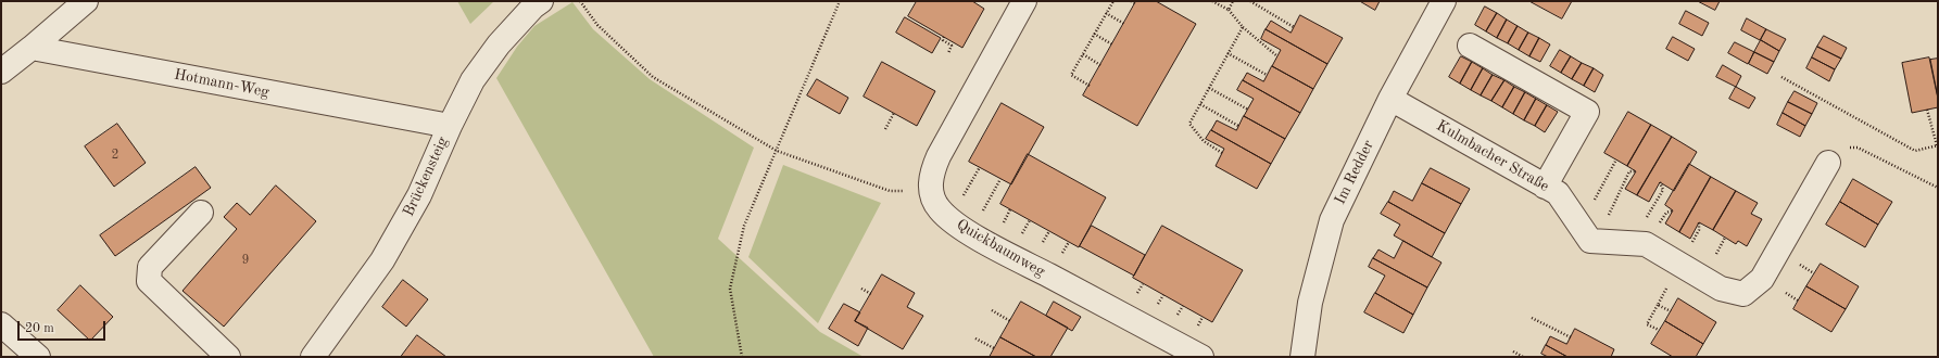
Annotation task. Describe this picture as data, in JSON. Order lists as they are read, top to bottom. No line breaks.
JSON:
{"streets":{"street":["Hotmann-Weg","Kulmbacher Straße","Im Redder","Brückensteig","Quickbaumweg"]},"crossings":[["Hotmann-Weg","Brückensteig"],["Kulmbacher Straße","Im Redder"]],"house_numbers":["2","9"],"scale_bar":"20 m"}
